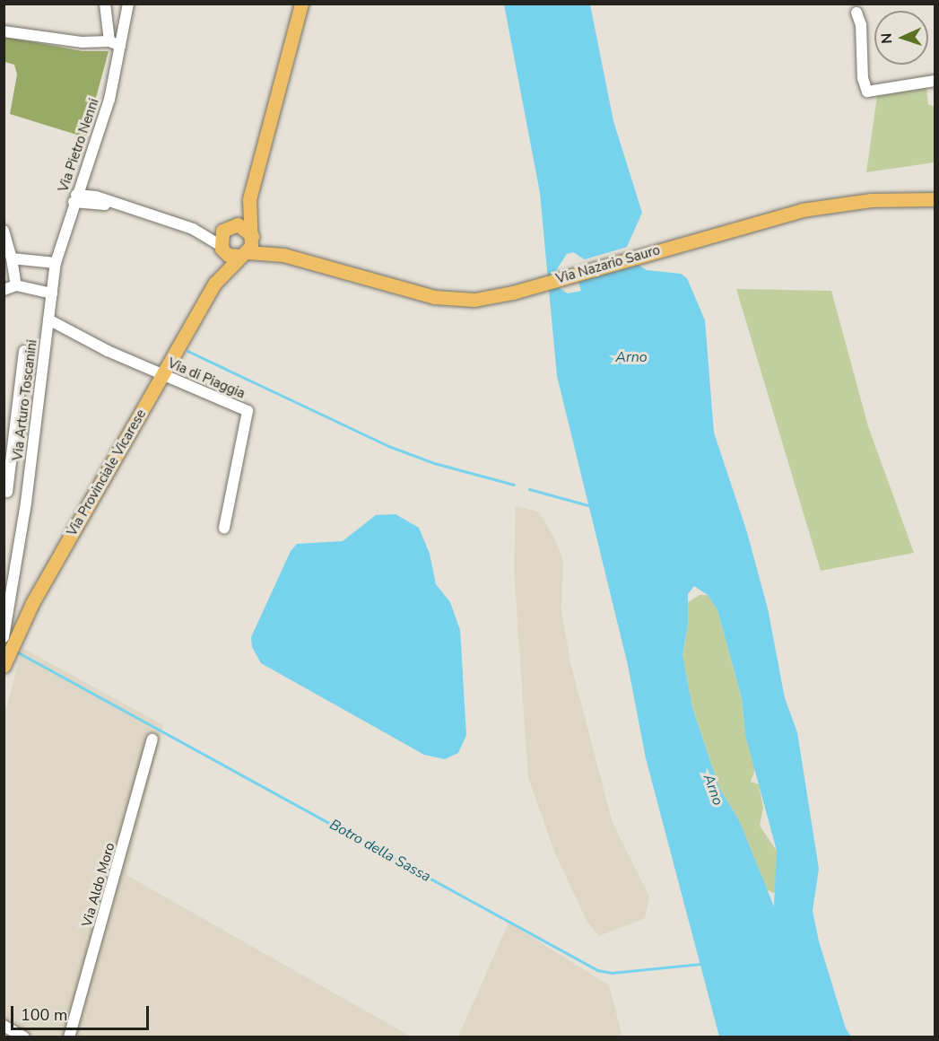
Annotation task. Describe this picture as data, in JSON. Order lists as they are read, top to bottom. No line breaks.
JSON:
{"streets":{"main road":["Via Nazario Sauro","Via Provinciale Vicarese"],"street":["Via Pietro Nenni","Via di Piaggia","Via Arturo Toscanini","Via Aldo Moro"]},"crossings":[["Via Pietro Nenni","Via Arturo Toscanini"],["Via Nazario Sauro","Via Provinciale Vicarese"],["Via di Piaggia","Via Arturo Toscanini"],["Via di Piaggia","Via Provinciale Vicarese"],["Via Arturo Toscanini","Via Provinciale Vicarese"]],"water":["Arno","Botro della Sassa"],"scale_bar":"100 m","north":"left"}
